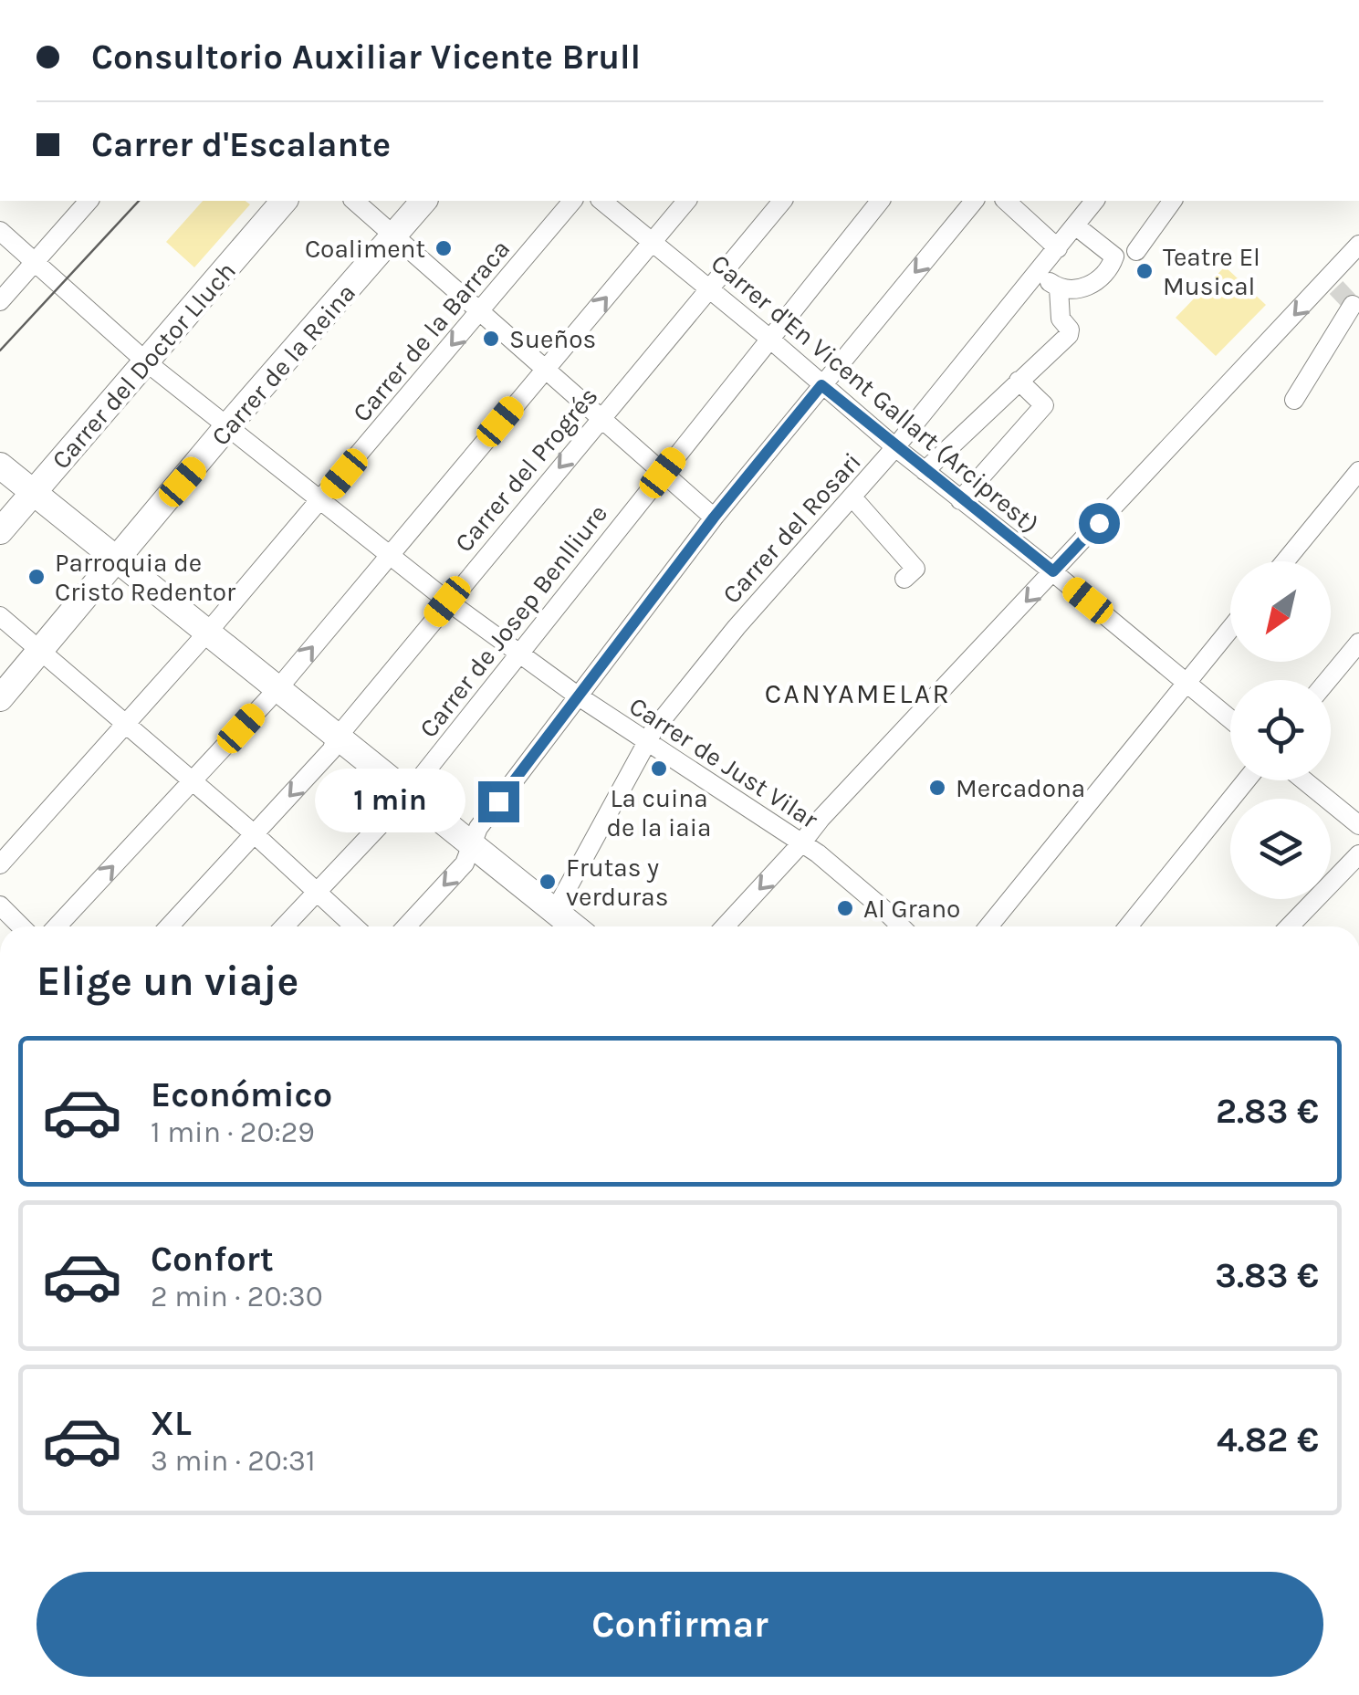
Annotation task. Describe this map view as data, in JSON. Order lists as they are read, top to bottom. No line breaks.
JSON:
{"streets":{"street":["Carrer de la Barraca","Carrer de la Reina","Carrer del Doctor Lluch","Carrer d'En Vicent Gallart (Arciprest)","Carrer del Progrés","Carrer del Rosari","Carrer de Josep Benlliure","Carrer de Just Vilar"]},"crossings":[["Carrer de la Barraca","Carrer de Just Vilar"],["Carrer de la Reina","Carrer de Just Vilar"],["Carrer del Doctor Lluch","Carrer de Just Vilar"],["Carrer d'En Vicent Gallart (Arciprest)","Carrer del Progrés"],["Carrer d'En Vicent Gallart (Arciprest)","Carrer del Rosari"],["Carrer d'En Vicent Gallart (Arciprest)","Carrer de Josep Benlliure"],["Carrer del Progrés","Carrer de Just Vilar"],["Carrer del Rosari","Carrer de Just Vilar"],["Carrer de Josep Benlliure","Carrer de Just Vilar"]],"districts":["CANYAMELAR"],"places":["Coaliment","Teatre El Musical","Sueños","Parroquia de Cristo Redentor","La cuina de la iaia","Mercadona","Frutas y verduras","Al Grano"],"north":"bottom left","page":{"banner":["Consultorio Auxiliar Vicente Brull","Carrer d'Escalante"],"bubble":"1 min","heading":"Elige un viaje","list":[{"name":"Económico","note":"1 min · 20:29","value":"2.83 €"},{"name":"Confort","note":"2 min · 20:30","value":"3.83 €"},{"name":"XL","note":"3 min · 20:31","value":"4.82 €"}],"buttons":"Confirmar"}}
